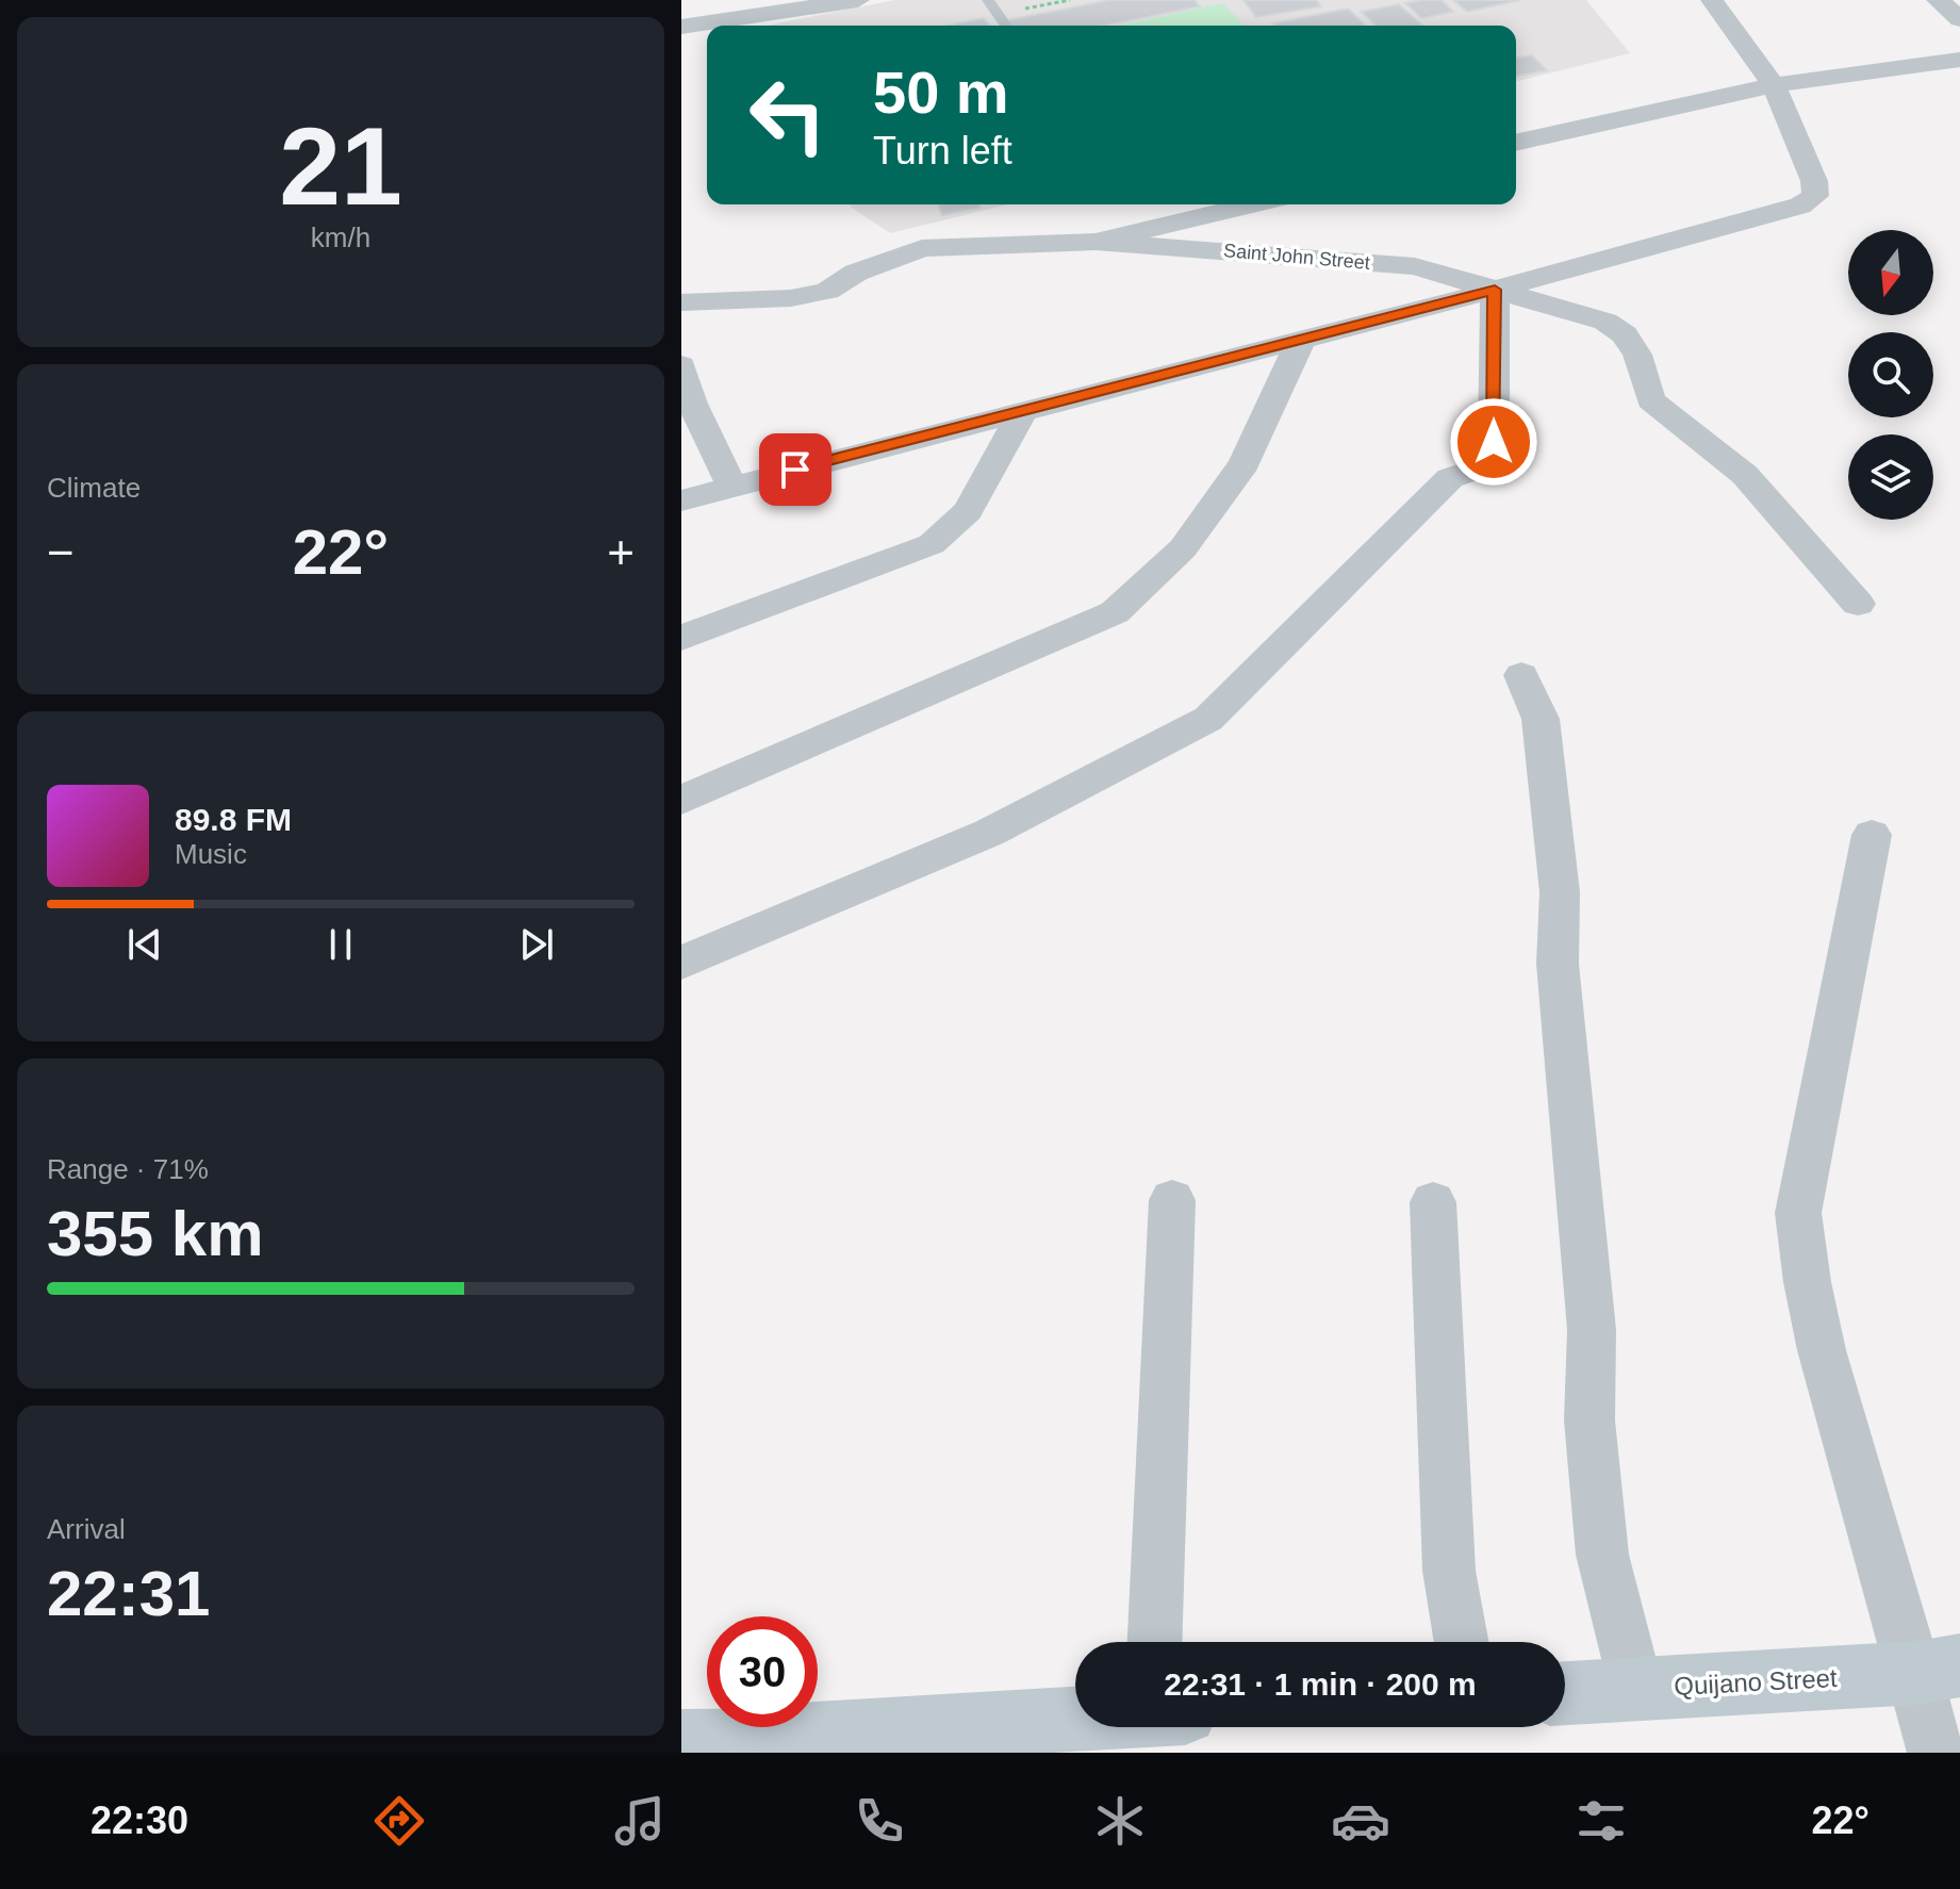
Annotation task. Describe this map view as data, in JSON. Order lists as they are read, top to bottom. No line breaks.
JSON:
{"streets":{"street":["Saint John Street","Quijano Street"]},"north":"bottom","page":{"tile":[["21","km/h"],"Climate",["Range · 71%","355 km"],["Arrival","22:31"]],"turn":["50 m","Turn left"],"heat":["−","22°","+"],"song":["89.8 FM","Music"],"limit":"30","trip":"22:31 · 1 min · 200 m","tabs":["22:30","22°"]}}
